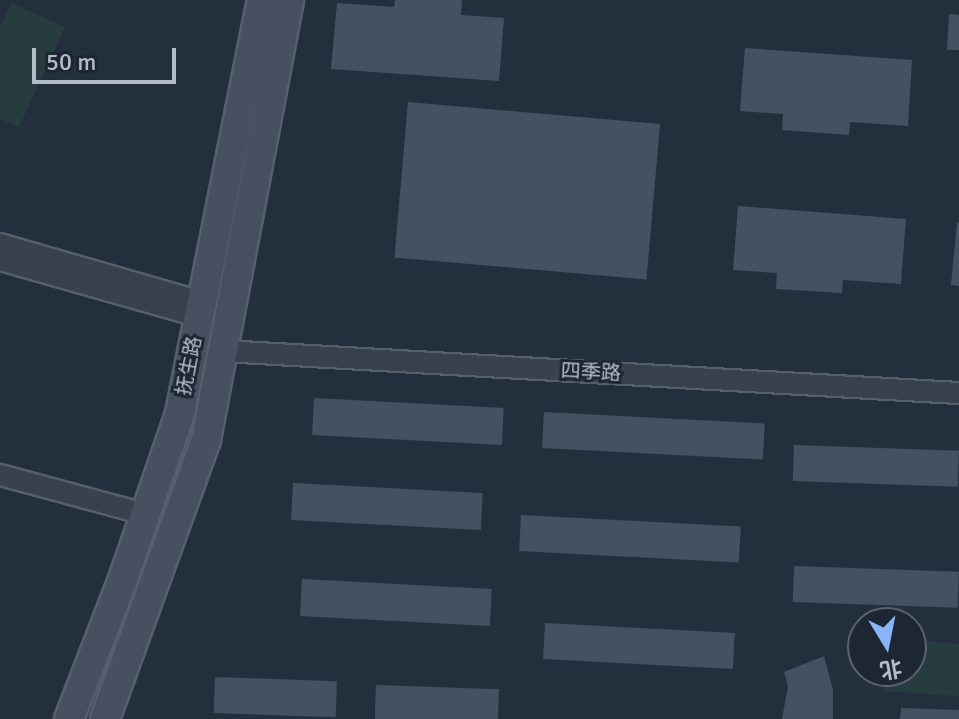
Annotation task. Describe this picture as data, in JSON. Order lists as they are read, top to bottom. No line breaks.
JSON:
{"streets":{"main road":["抚生路"],"street":["四季路"]},"crossings":[["抚生路","四季路"]],"scale_bar":"50 m","north":"bottom"}
